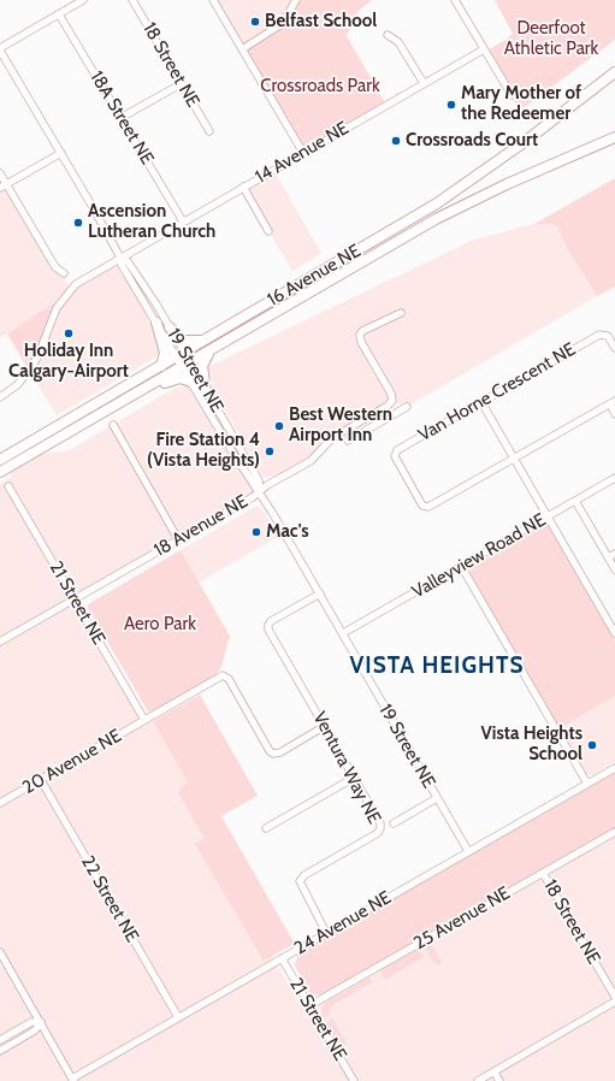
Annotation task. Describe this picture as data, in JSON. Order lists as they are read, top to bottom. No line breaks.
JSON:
{"streets":{"highway":["16 Avenue NE"],"street":["18 Street NE","18A Street NE","14 Avenue NE","19 Street NE","Van Horne Crescent NE","18 Avenue NE","Valleyview Road NE","21 Street NE","20 Avenue NE","Ventura Way NE","22 Street NE","25 Avenue NE","24 Avenue NE"]},"crossings":[["18 Street NE","25 Avenue NE"],["18A Street NE","14 Avenue NE"],["14 Avenue NE","19 Street NE"],["16 Avenue NE","19 Street NE"],["19 Street NE","18 Avenue NE"],["19 Street NE","Valleyview Road NE"],["19 Street NE","Ventura Way NE"],["19 Street NE","24 Avenue NE"],["18 Avenue NE","21 Street NE"],["21 Street NE","20 Avenue NE"],["21 Street NE","25 Avenue NE"],["21 Street NE","24 Avenue NE"],["20 Avenue NE","Ventura Way NE"],["20 Avenue NE","22 Street NE"],["Ventura Way NE","24 Avenue NE"],["22 Street NE","24 Avenue NE"]],"districts":["VISTA HEIGHTS"],"parks":["Deerfoot Athletic Park","Crossroads Park","Aero Park"],"places":["Belfast School","Mary Mother of the Redeemer","Crossroads Court","Ascension Lutheran Church","Holiday Inn Calgary-Airport","Best Western Airport Inn","Fire Station 4 (Vista Heights)","Mac's","Vista Heights School"]}
